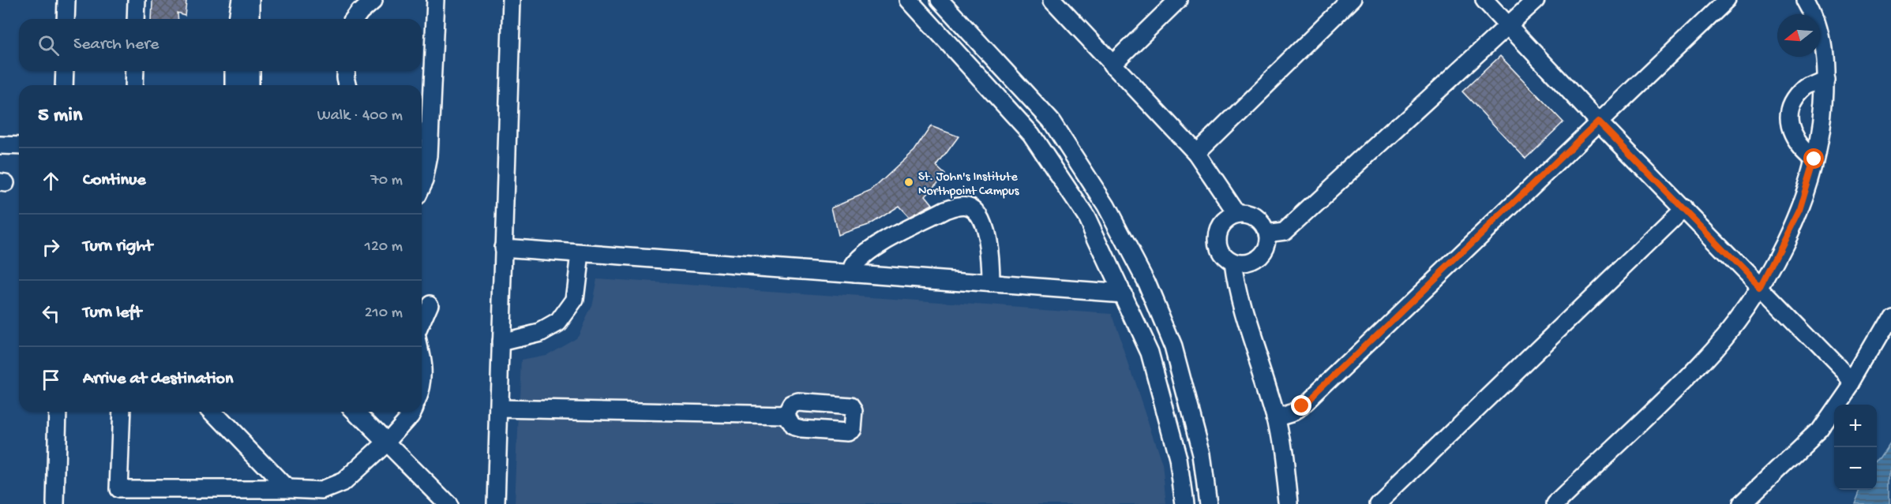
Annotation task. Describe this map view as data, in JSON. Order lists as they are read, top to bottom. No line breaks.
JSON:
{"places":["St. John's Institute Northpoint Campus"],"north":"left","page":{"search":"Search here","heading":["5 min","Walk · 400 m"],"list":[["Continue","70 m"],["Turn right","120 m"],["Turn left","210 m"],"Arrive at destination"],"map_buttons":["+","−"]}}
